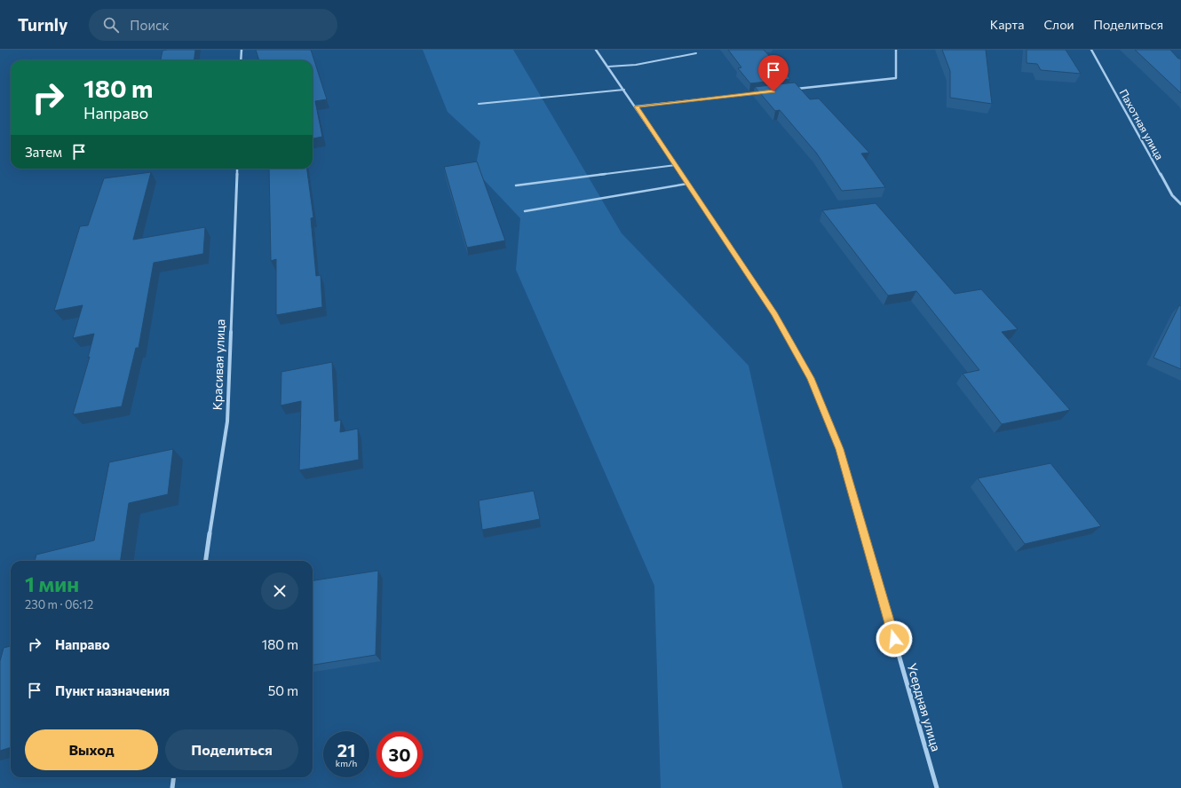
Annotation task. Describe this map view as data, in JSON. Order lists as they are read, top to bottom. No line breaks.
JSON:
{"streets":{"street":["Пахотная улица","Красивая улица","Усердная улица"]},"page":{"header":"Turnly","search":"Поиск","nav":["Карта","Слои","Поделиться"],"turn":["180 m","Направо"],"then":"Затем","heading":["1 мин","230 m · 06:12"],"list":[{"name":"Направо","value":"180 m"},{"name":"Пункт назначения","value":"50 m"}],"buttons":["Выход","Поделиться"],"speed":"21 km/h","limit":"30"}}
